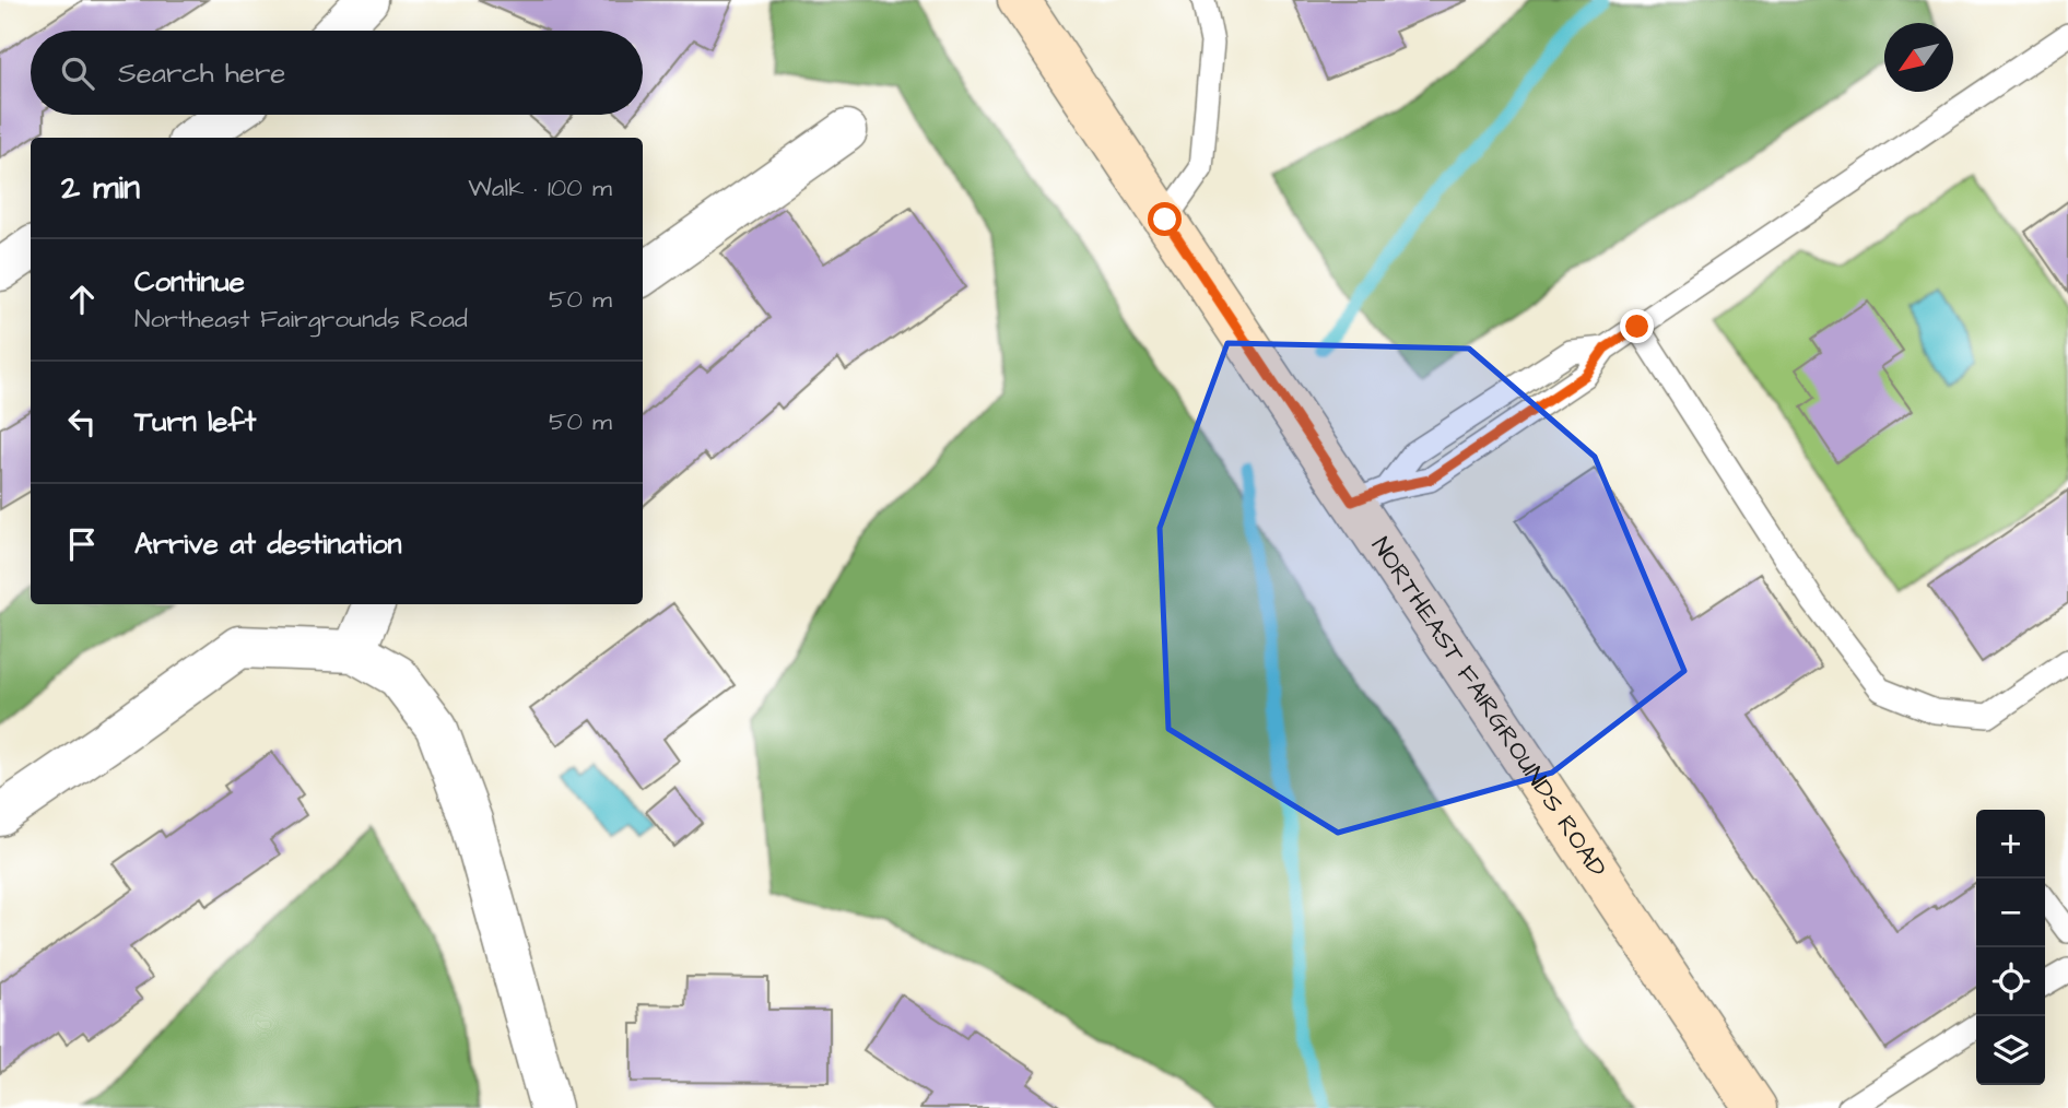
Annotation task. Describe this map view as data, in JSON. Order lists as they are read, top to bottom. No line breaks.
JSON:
{"streets":{"main road":["NORTHEAST FAIRGROUNDS ROAD"]},"north":"bottom left","page":{"search":"Search here","heading":["2 min","Walk · 100 m"],"list":[["Continue","Northeast Fairgrounds Road","50 m"],["Turn left","50 m"],"Arrive at destination"],"map_buttons":["+","−"]}}
